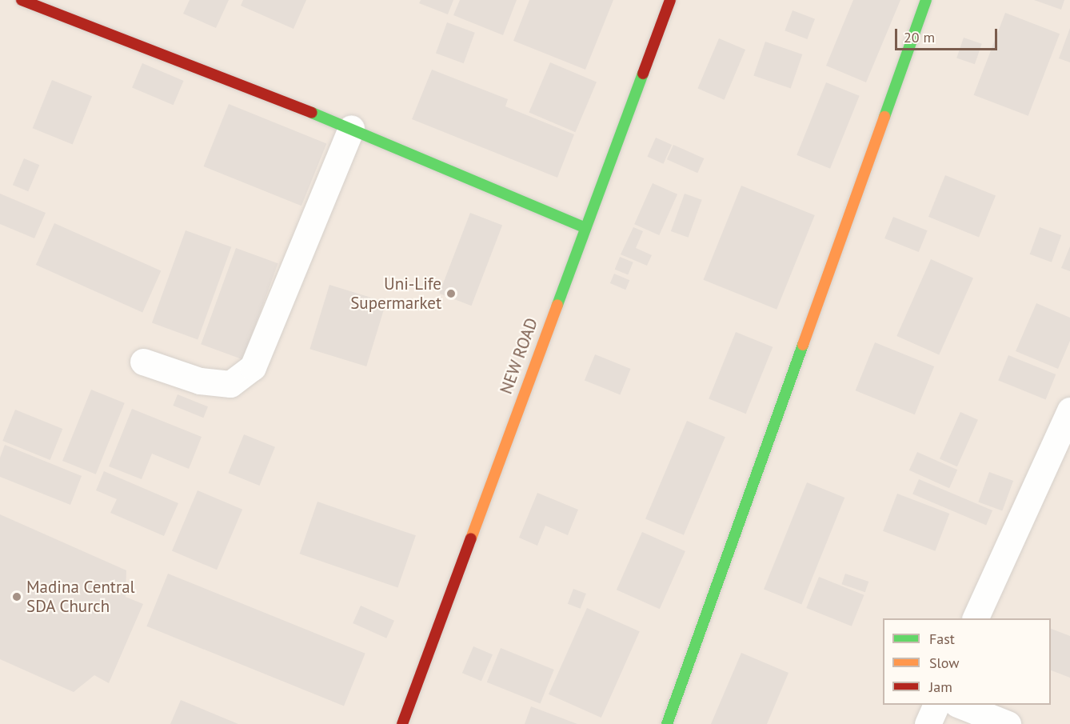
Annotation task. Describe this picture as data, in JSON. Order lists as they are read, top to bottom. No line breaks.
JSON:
{"streets":{"street":["NEW ROAD"]},"places":["Uni-Life Supermarket","Madina Central SDA Church"],"legend":["Fast","Slow","Jam"],"scale_bar":"20 m"}
